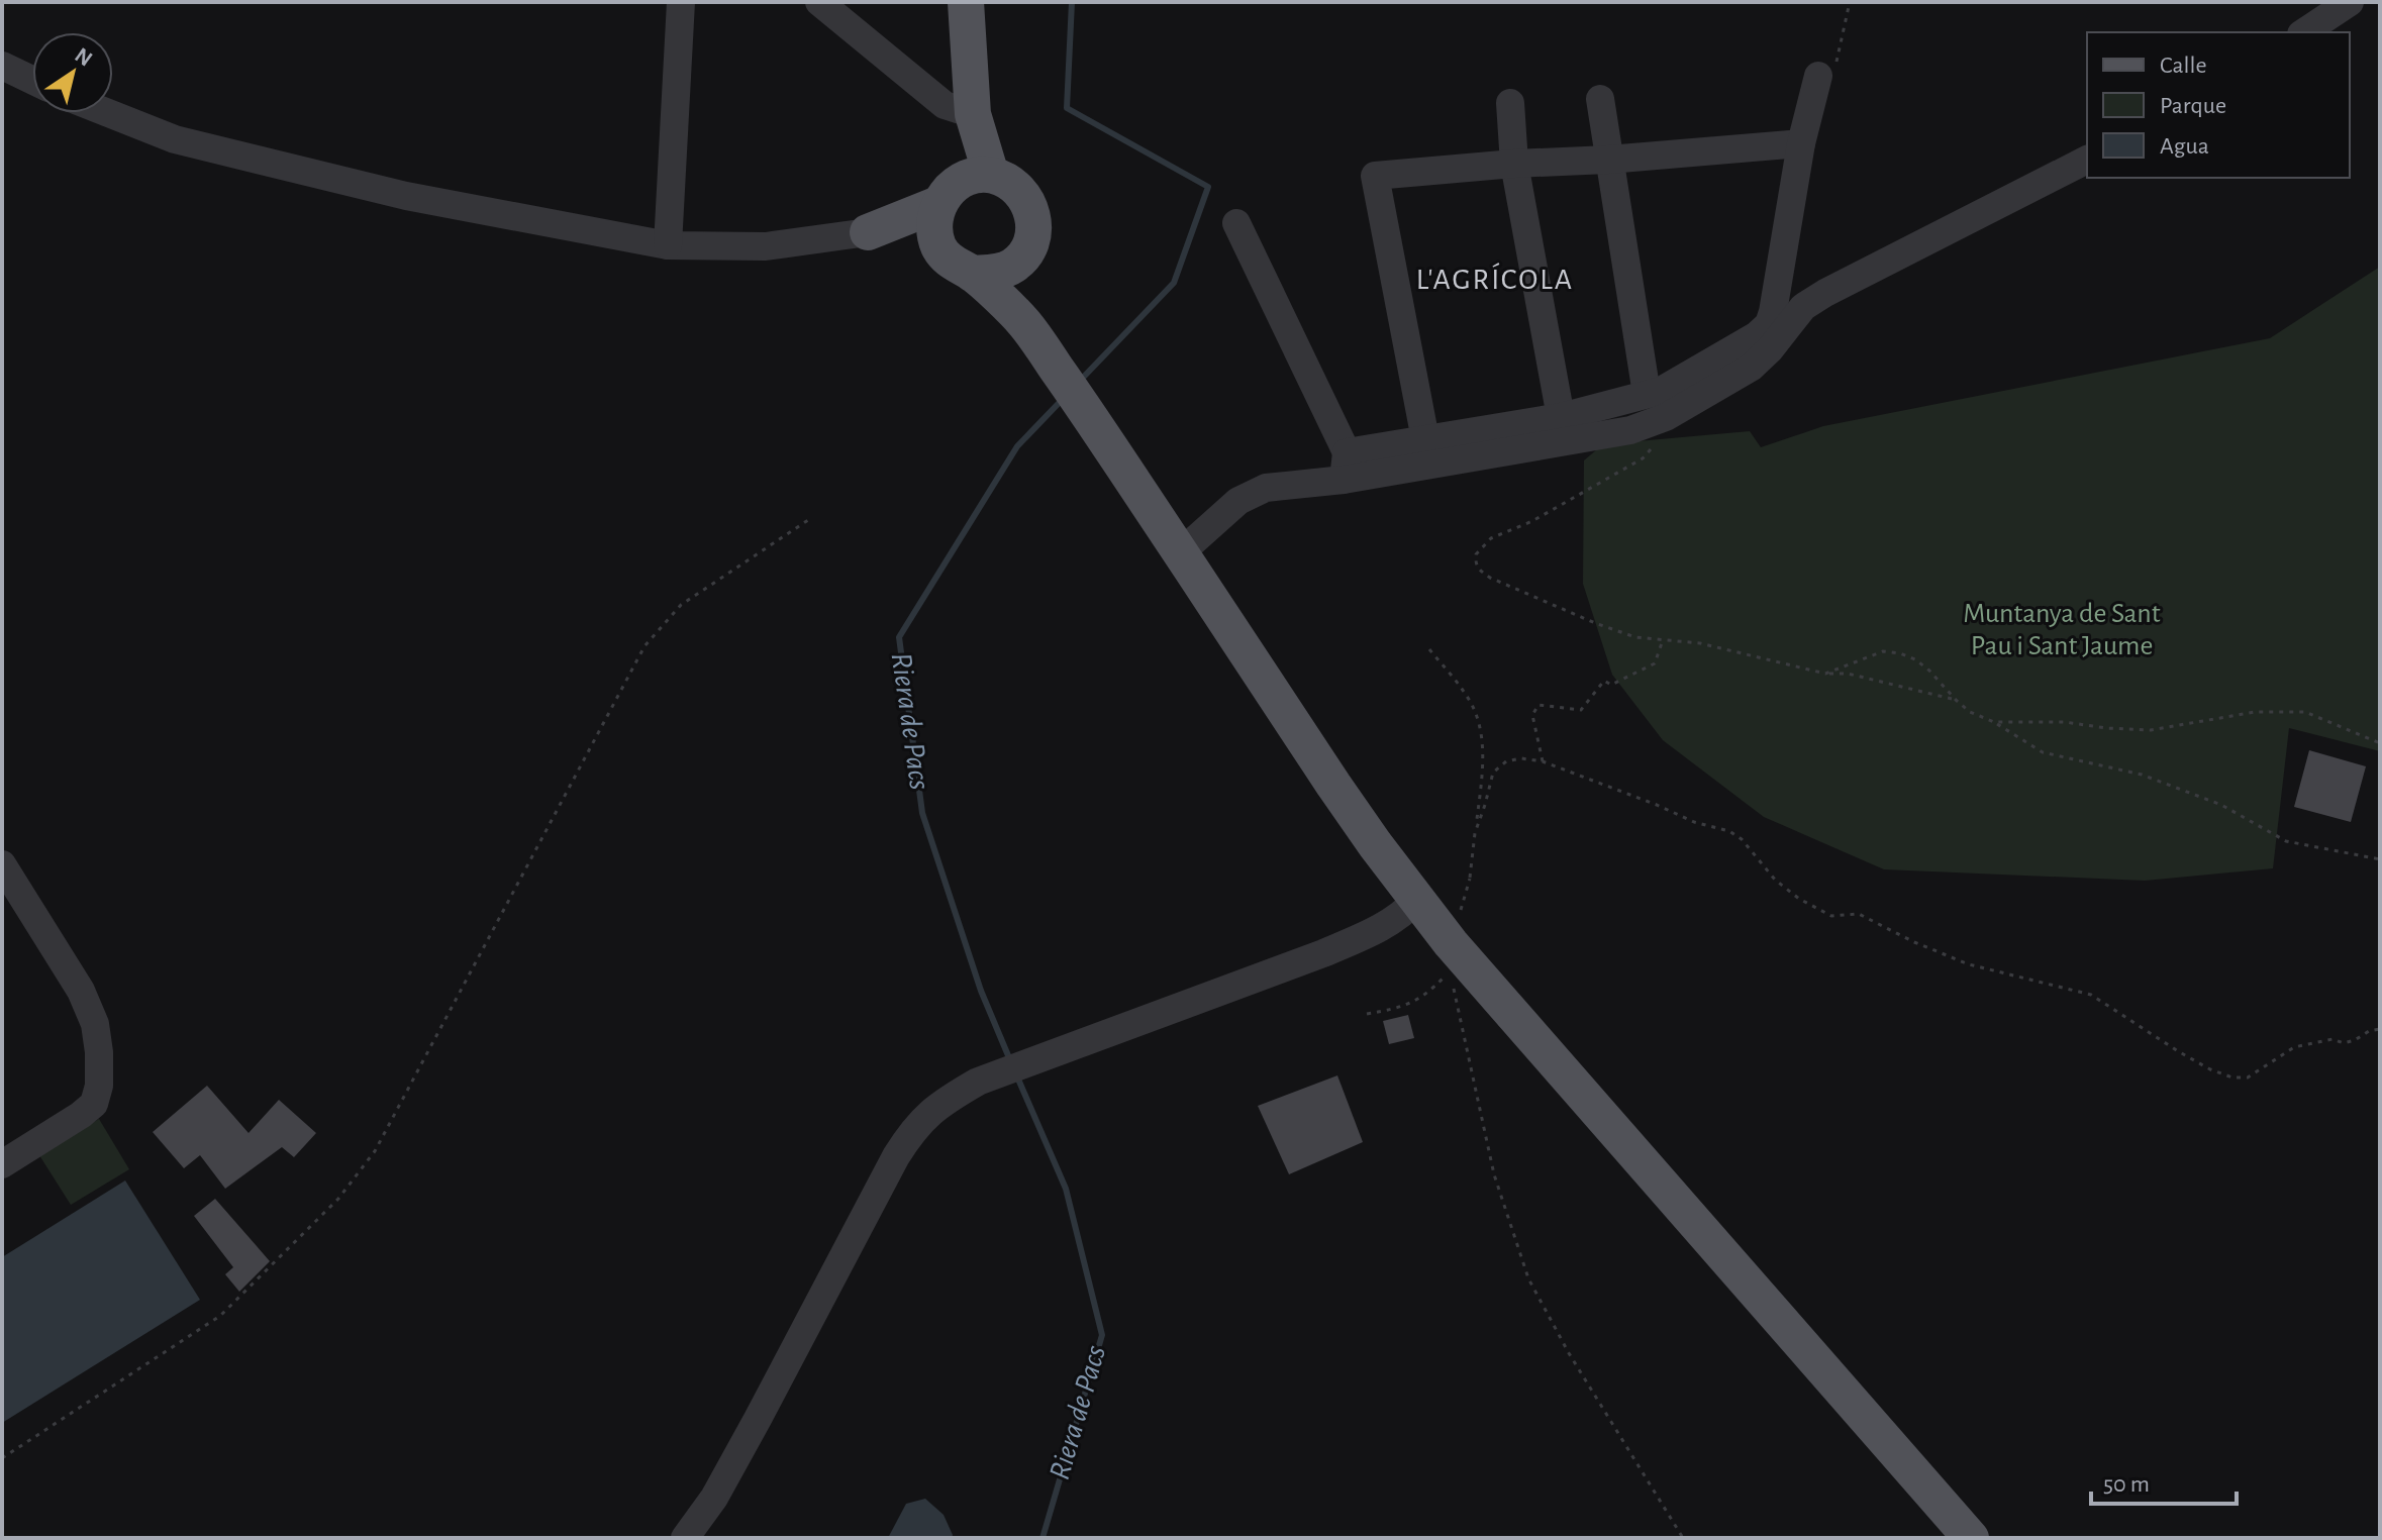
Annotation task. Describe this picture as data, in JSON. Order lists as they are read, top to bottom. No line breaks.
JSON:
{"districts":["L'AGRÍCOLA"],"water":["Riera de Pacs"],"parks":["Muntanya de Sant Pau i Sant Jaume"],"legend":["Calle","Parque","Agua"],"scale_bar":"50 m","north":"top right"}
